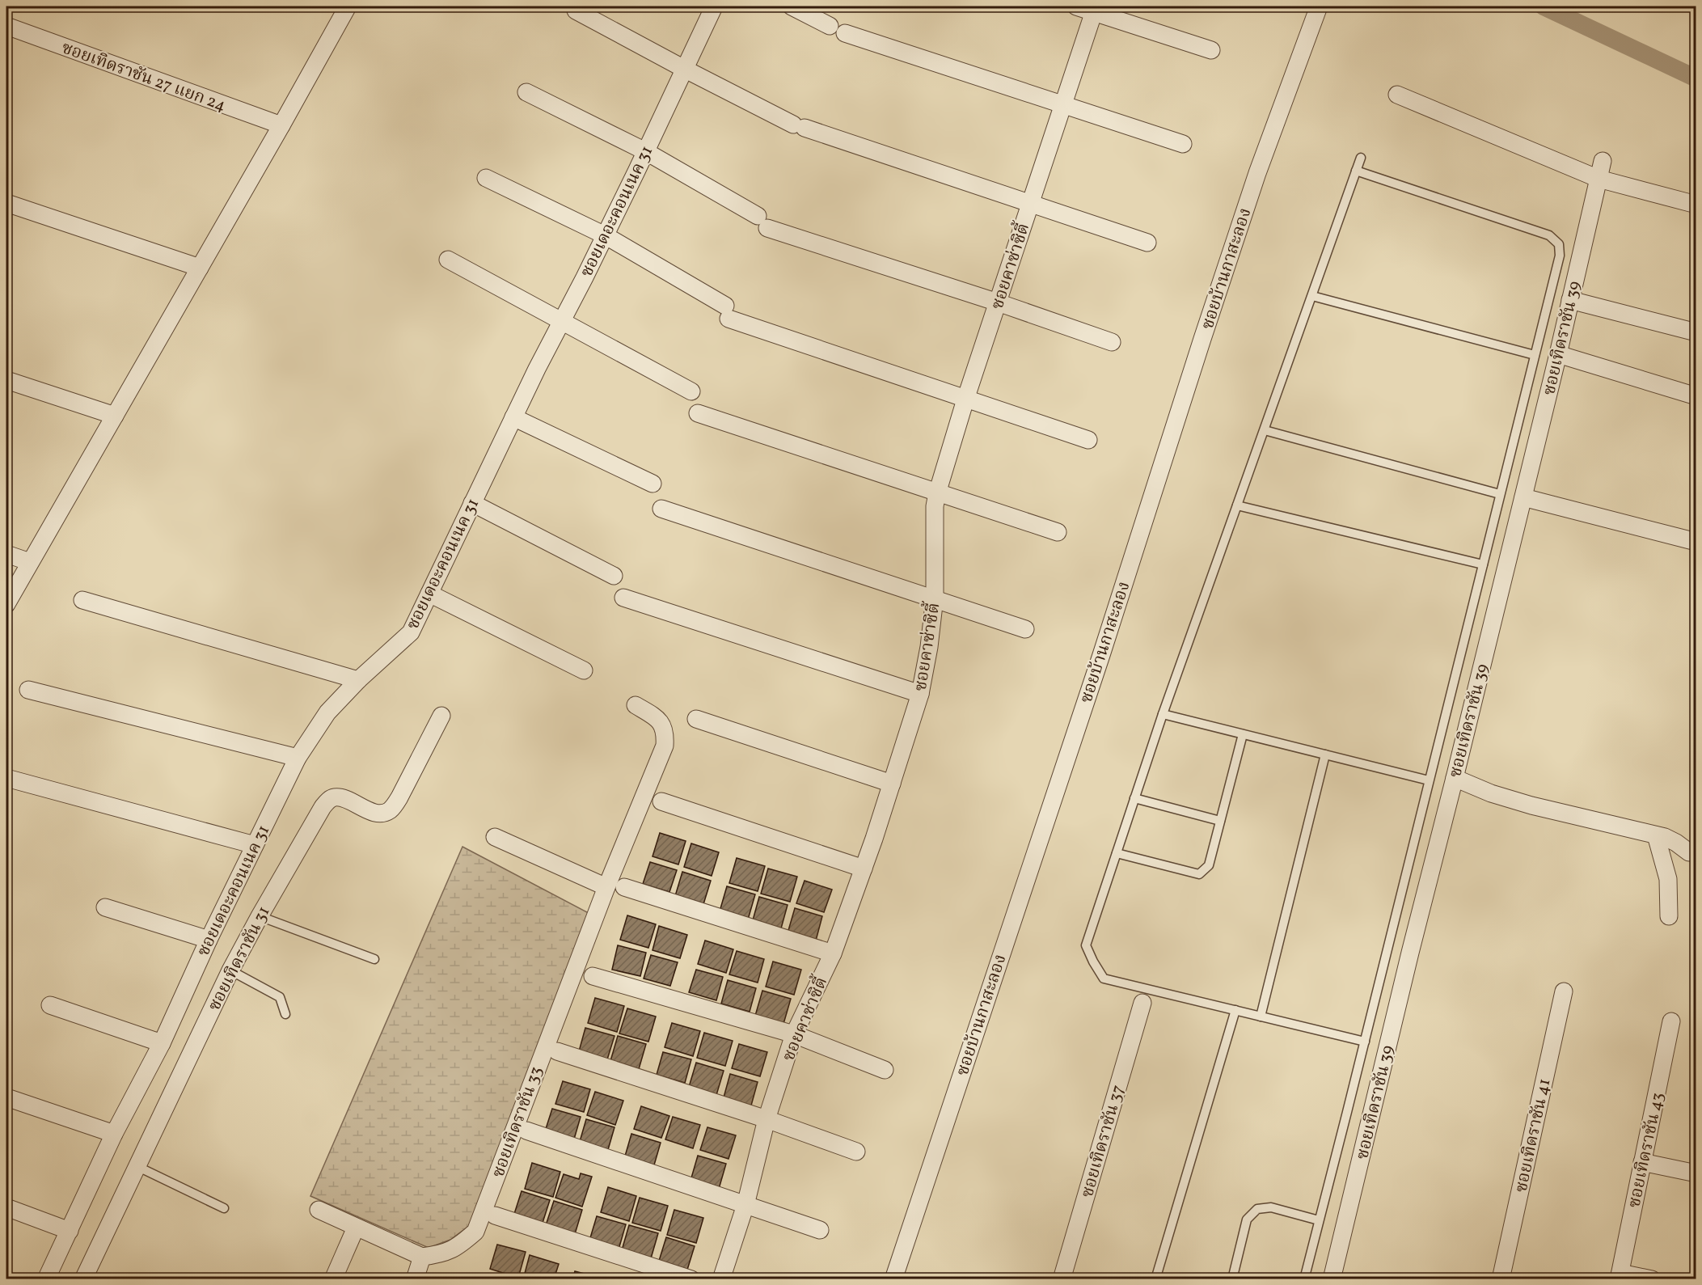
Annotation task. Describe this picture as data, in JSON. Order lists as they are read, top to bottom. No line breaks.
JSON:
{"streets":{"street":["ซอยเทิดราชัน 27 แยก 24","ซอยเดอะคอนเนค 31","ซอยคาซ่าซิตี้","ซอยบ้านกาสะลอง","ซอยเทิดราชัน 39","ซอยเทิดราชัน 31","ซอยเทิดราชัน 33","ซอยเทิดราชัน 41","ซอยเทิดราชัน 37","ซอยเทิดราชัน 43"]}}
